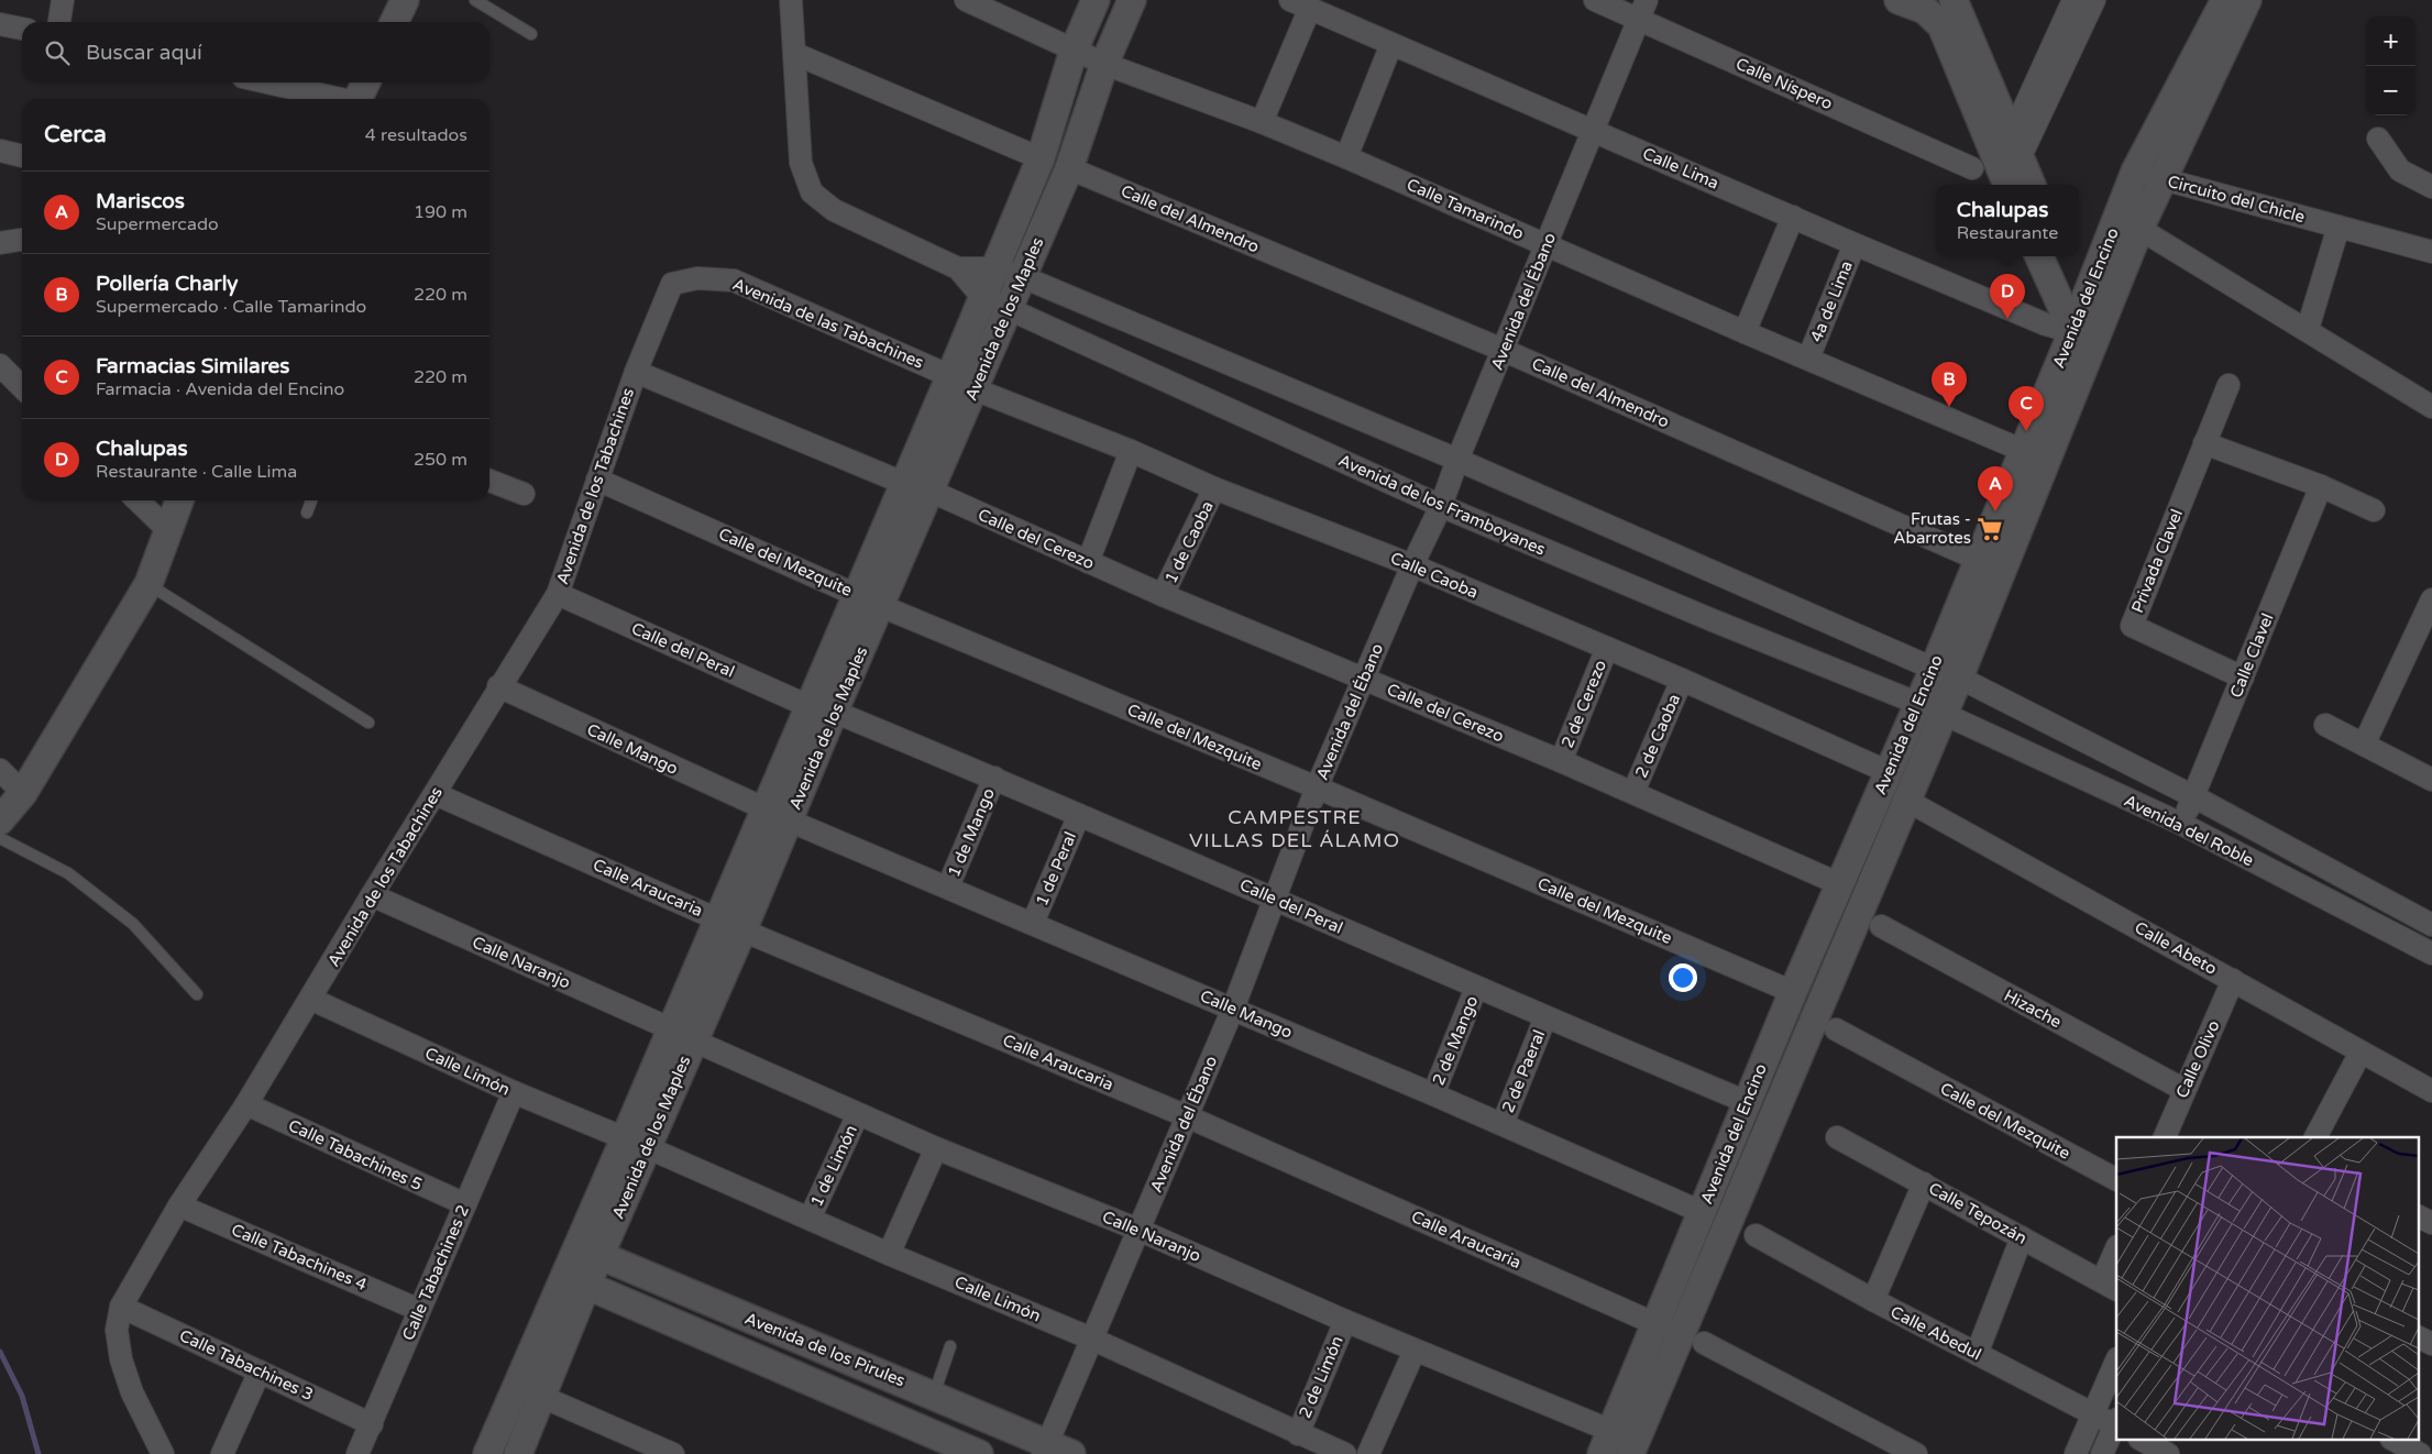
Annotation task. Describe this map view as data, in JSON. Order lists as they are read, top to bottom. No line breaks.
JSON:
{"streets":{"street":["Calle Níspero","Calle Lima","Circuito del Chicle","Calle Tamarindo","Calle del Almendro","Avenida del Encino","Avenida del Ébano","4a de Lima","Avenida de los Maples","Avenida de las Tabachines","Avenida de los Tabachines","Avenida de los Framboyanes","Calle del Cerezo","1 de Caoba","Privada Clavel","Calle del Mezquite","Calle Caoba","Calle del Peral","Calle Clavel","2 de Cerezo","2 de Caoba","Calle Mango","Avenida del Roble","1 de Mango","1 de Peral","Calle Araucaria","Calle Abeto","Calle Naranjo","Hizache","2 de Mango","Calle Olivo","Calle Limón","2 de Paeral","Calle Tabachines 5","1 de Limón","Calle Tepozán","Calle Tabachines 4","Calle Tabachines 2","Calle Abedul","Avenida de los Pirules","Calle Tabachines 3","2 de Limón"]},"crossings":[["Calle Níspero","Avenida del Ébano"],["Calle Lima","Avenida del Encino"],["Calle Lima","Avenida del Ébano"],["Calle Lima","4a de Lima"],["Circuito del Chicle","Avenida del Encino"],["Calle Tamarindo","Avenida del Encino"],["Calle Tamarindo","Avenida del Ébano"],["Calle Tamarindo","4a de Lima"],["Calle Tamarindo","Avenida de los Maples"],["Calle del Almendro","Avenida del Encino"],["Calle del Almendro","Avenida del Ébano"],["Calle del Almendro","Avenida de los Maples"],["Avenida del Encino","Avenida de los Framboyanes"],["Avenida del Encino","Calle del Cerezo"],["Avenida del Encino","Calle del Mezquite"],["Avenida del Encino","Calle Caoba"],["Avenida del Encino","Calle del Peral"],["Avenida del Encino","Calle Mango"],["Avenida del Encino","Avenida del Roble"],["Avenida del Encino","Calle Araucaria"],["Avenida del Encino","Calle Naranjo"],["Avenida del Ébano","Avenida de los Framboyanes"],["Avenida del Ébano","Calle del Cerezo"],["Avenida del Ébano","Calle del Mezquite"],["Avenida del Ébano","Calle Caoba"],["Avenida del Ébano","Calle del Peral"],["Avenida del Ébano","Calle Mango"],["Avenida del Ébano","Calle Araucaria"],["Avenida del Ébano","Calle Naranjo"],["Avenida del Ébano","Calle Limón"],["Avenida del Ébano","Avenida de los Pirules"],["Avenida de los Maples","Avenida de las Tabachines"],["Avenida de los Maples","Avenida de los Framboyanes"],["Avenida de los Maples","Calle del Cerezo"],["Avenida de los Maples","Calle del Mezquite"],["Avenida de los Maples","Calle Caoba"],["Avenida de los Maples","Calle del Peral"],["Avenida de los Maples","Calle Mango"],["Avenida de los Maples","Calle Araucaria"],["Avenida de los Maples","Calle Naranjo"],["Avenida de los Maples","Calle Limón"],["Avenida de los Maples","Avenida de los Pirules"],["Avenida de las Tabachines","Avenida de los Tabachines"],["Avenida de los Tabachines","Calle del Mezquite"],["Avenida de los Tabachines","Calle del Peral"],["Avenida de los Tabachines","Calle Mango"],["Avenida de los Tabachines","Calle Araucaria"],["Avenida de los Tabachines","Calle Naranjo"],["Avenida de los Tabachines","Calle Limón"],["Avenida de los Tabachines","Calle Tabachines 5"],["Avenida de los Tabachines","Calle Tabachines 4"],["Avenida de los Tabachines","Calle Tabachines 3"],["Avenida de los Framboyanes","Avenida del Roble"],["Calle del Cerezo","1 de Caoba"],["Calle del Cerezo","2 de Cerezo"],["Calle del Cerezo","2 de Caoba"],["1 de Caoba","Calle Caoba"],["Privada Clavel","Calle Clavel"],["Calle Caoba","2 de Cerezo"],["Calle Caoba","2 de Caoba"],["Calle del Peral","1 de Mango"],["Calle del Peral","1 de Peral"],["Calle del Peral","2 de Mango"],["Calle del Peral","2 de Paeral"],["Calle Clavel","Avenida del Roble"],["Calle Mango","1 de Mango"],["Calle Mango","1 de Peral"],["Calle Mango","2 de Mango"],["Calle Mango","2 de Paeral"],["Calle Abeto","Calle Olivo"],["Calle Naranjo","1 de Limón"],["Calle Naranjo","2 de Limón"],["Hizache","Calle Olivo"],["Calle Limón","1 de Limón"],["Calle Limón","Calle Tabachines 2"],["Calle Limón","2 de Limón"],["Calle Tabachines 5","Calle Tabachines 2"],["Calle Tabachines 4","Calle Tabachines 2"],["Calle Tabachines 2","Calle Tabachines 3"]],"districts":["CAMPESTRE VILLAS DEL ÁLAMO"],"places":{"supermarket":["Frutas - Abarrotes"]},"page":{"map_buttons":["+","−"],"search":"Buscar aquí","heading":["Cerca","4 resultados"],"list":[{"mark":"A","name":"Mariscos","note":"Supermercado","value":"190 m"},{"mark":"B","name":"Pollería Charly","note":"Supermercado · Calle Tamarindo","value":"220 m"},{"mark":"C","name":"Farmacias Similares","note":"Farmacia · Avenida del Encino","value":"220 m"},{"mark":"D","name":"Chalupas","note":"Restaurante · Calle Lima","value":"250 m"}],"popup":["Chalupas","Restaurante"],"pins":["D","B","C","A"]}}
